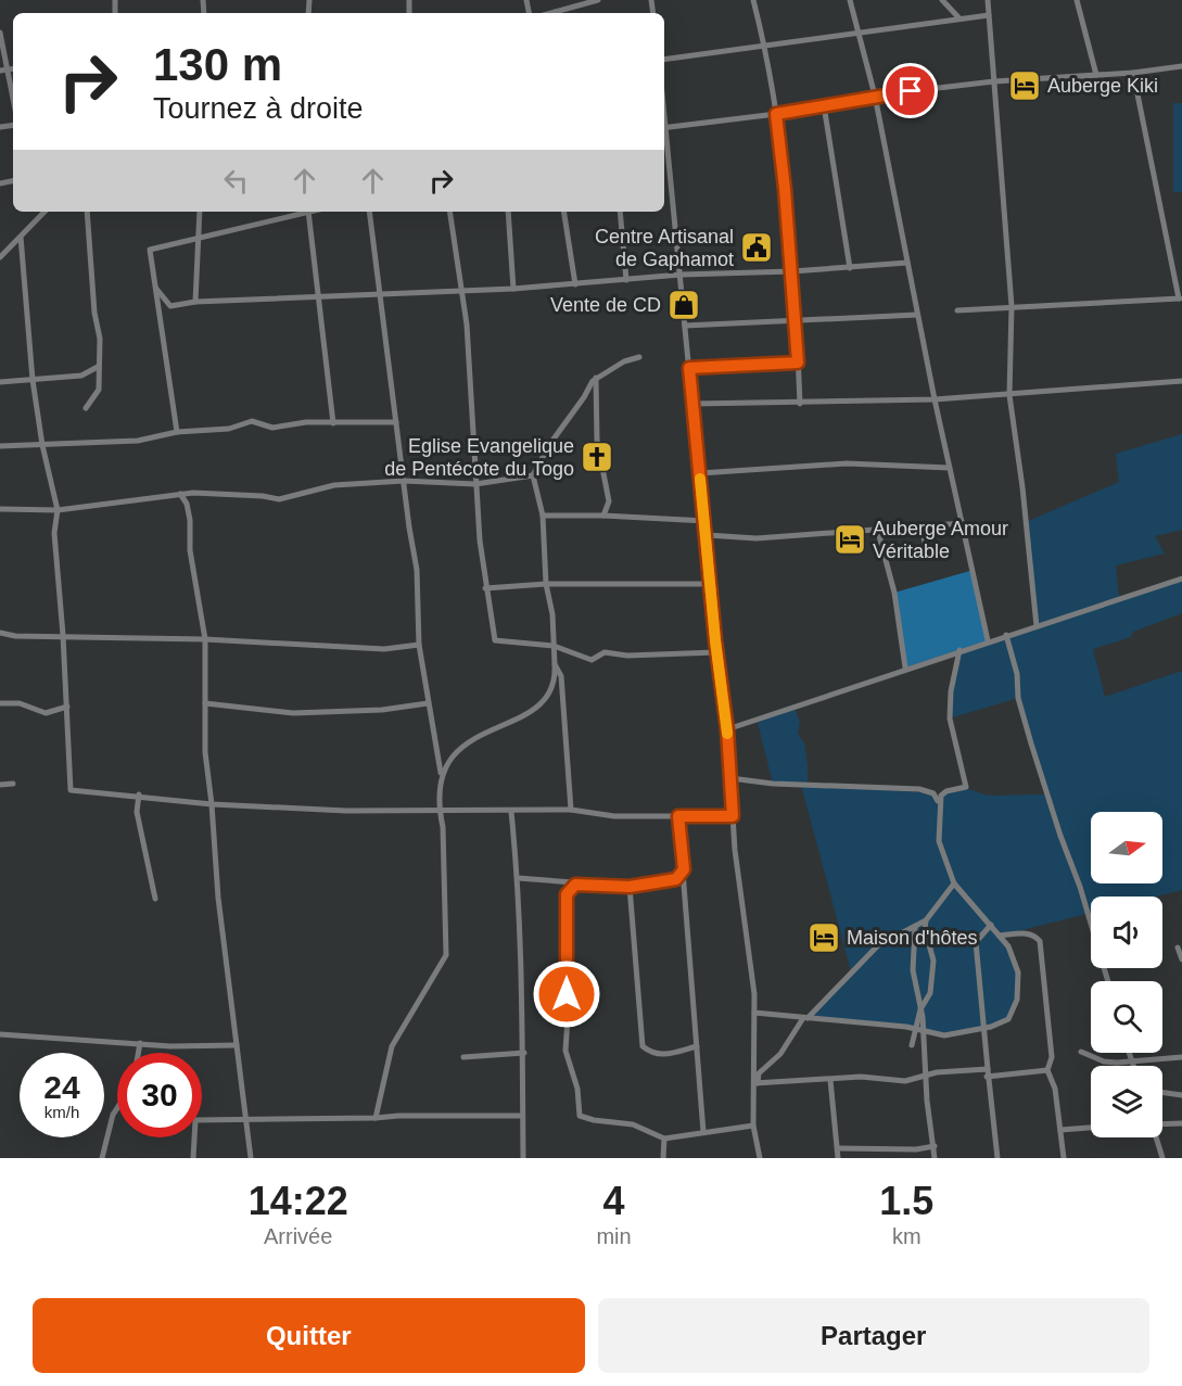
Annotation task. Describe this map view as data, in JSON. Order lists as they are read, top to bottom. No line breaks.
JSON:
{"places":{"hotel":["Auberge Kiki","Auberge Amour Véritable","Maison d'hôtes"],"public building":["Centre Artisanal de Gaphamot"],"shop":["Vente de CD"],"church":["Eglise Evangelique de Pentécote du Togo"]},"north":"right","page":{"turn":["130 m","Tournez à droite"],"speed":"24 km/h","limit":"30","eta":["14:22","Arrivée","4","min","1.5","km"],"buttons":["Quitter","Partager"]}}
